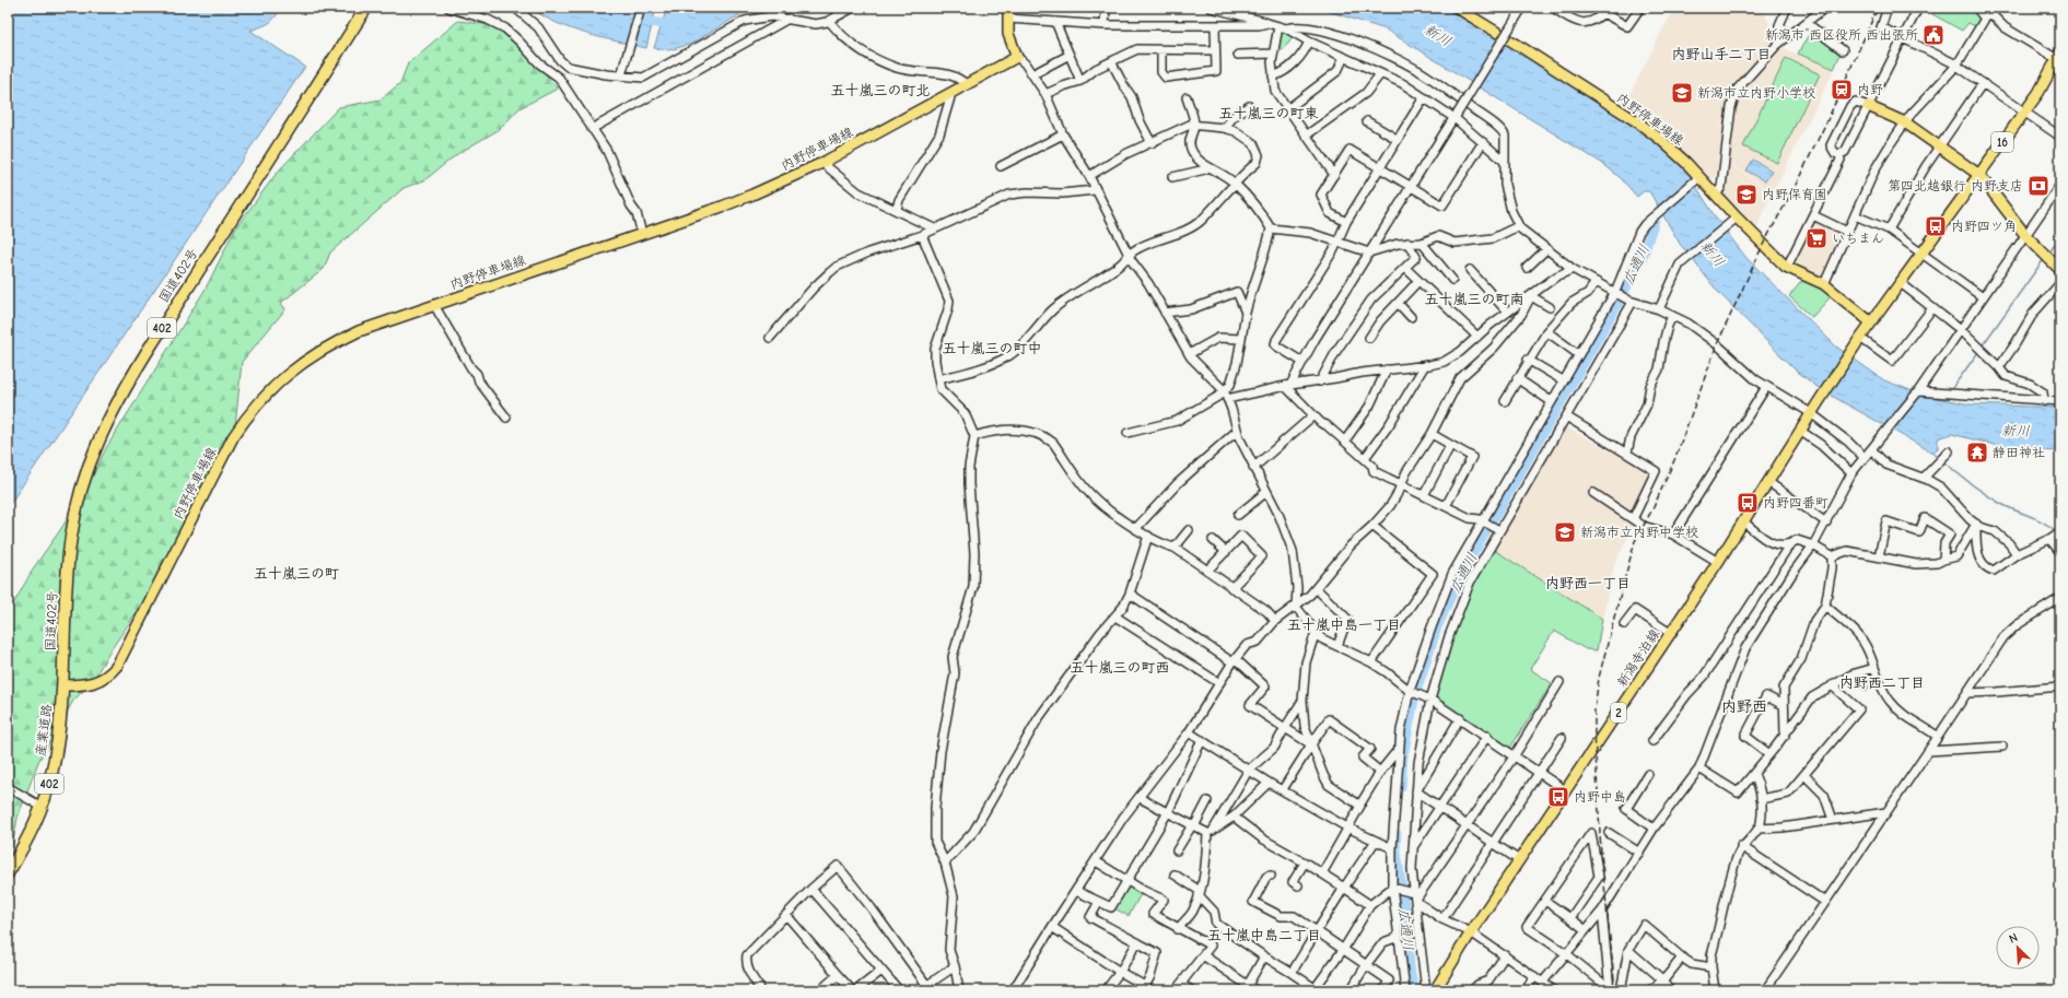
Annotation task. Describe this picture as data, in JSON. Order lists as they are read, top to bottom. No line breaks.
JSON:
{"streets":{"highway":["国道402号","402","産業道路"],"main road":["内野停車場線","16","新潟寺泊線","2"]},"crossings":[["内野停車場線","国道402号"],["内野停車場線","2"],["内野停車場線","産業道路"],["16","2"],["国道402号","産業道路"],["新潟寺泊線","2"]],"districts":["内野山手二丁目","五十嵐三の町北","五十嵐三の町東","五十嵐三の町南","五十嵐三の町中","五十嵐三の町","内野西一丁目","五十嵐中島一丁目","五十嵐三の町西","内野西二丁目","内野西","五十嵐中島二丁目"],"water":["新川","広通川"],"places":{"public building":["新潟市 西区役所 西出張所"],"station":["内野"],"school or university":["新潟市立内野小学校","内野保育園","新潟市立内野中学校"],"bank":["第四北越銀行 内野支店"],"bus stop":["内野四ツ角","内野四番町","内野中島"],"supermarket":["いちまん"],"temple":["静田神社"]},"north":"top left"}
